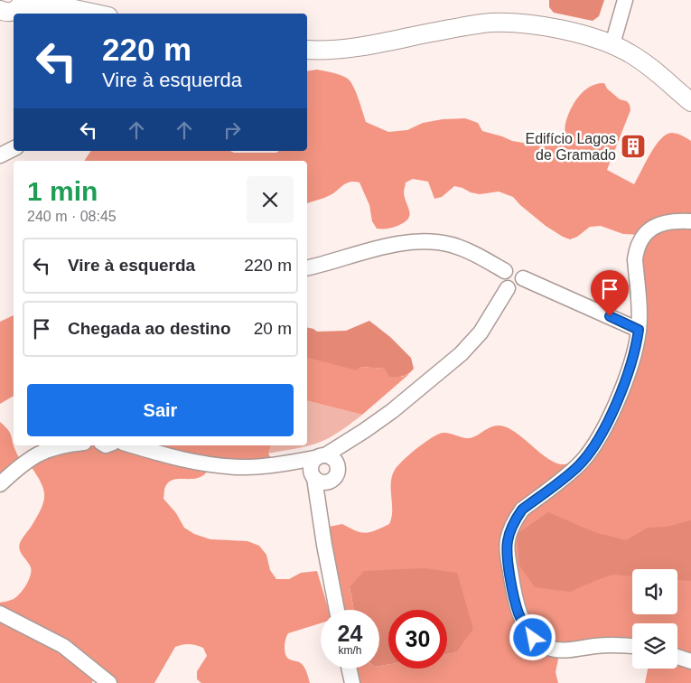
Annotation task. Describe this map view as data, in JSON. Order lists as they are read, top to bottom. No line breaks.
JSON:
{"places":{"building":["Edifício Lagos de Gramado"]},"page":{"turn":["220 m","Vire à esquerda"],"heading":["1 min","240 m · 08:45"],"list":[{"name":"Vire à esquerda","value":"220 m"},{"name":"Chegada ao destino","value":"20 m"}],"buttons":"Sair","speed":"24 km/h","limit":"30"}}
